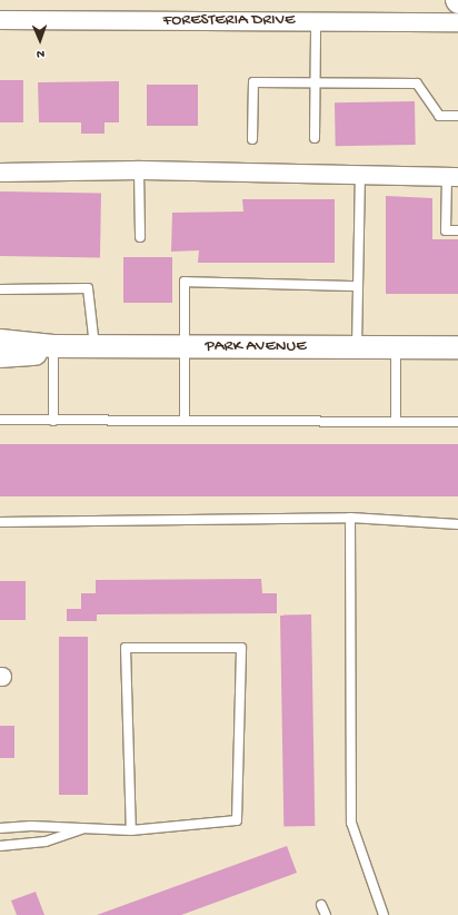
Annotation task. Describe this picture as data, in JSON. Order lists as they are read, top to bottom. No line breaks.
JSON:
{"streets":{"street":["FORESTERIA DRIVE","PARK AVENUE"]},"north":"bottom"}
